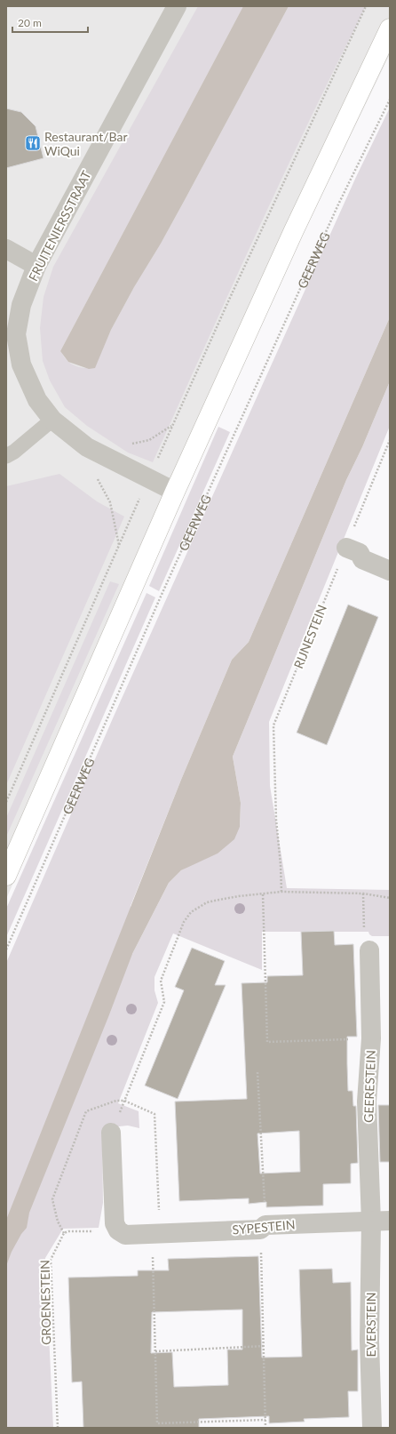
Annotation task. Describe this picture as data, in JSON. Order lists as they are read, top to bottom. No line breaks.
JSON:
{"streets":{"street":["FRUITENIERSSTRAAT","GEERESTEIN","SYPESTEIN","EVERSTEIN"],"path":["GEERWEG","RIJNESTEIN","GROENESTEIN"]},"crossings":[["GEERESTEIN","SYPESTEIN"],["GEERESTEIN","EVERSTEIN"],["SYPESTEIN","EVERSTEIN"]],"places":{"restaurant":["Restaurant/Bar WiQui"]},"scale_bar":"20 m"}
